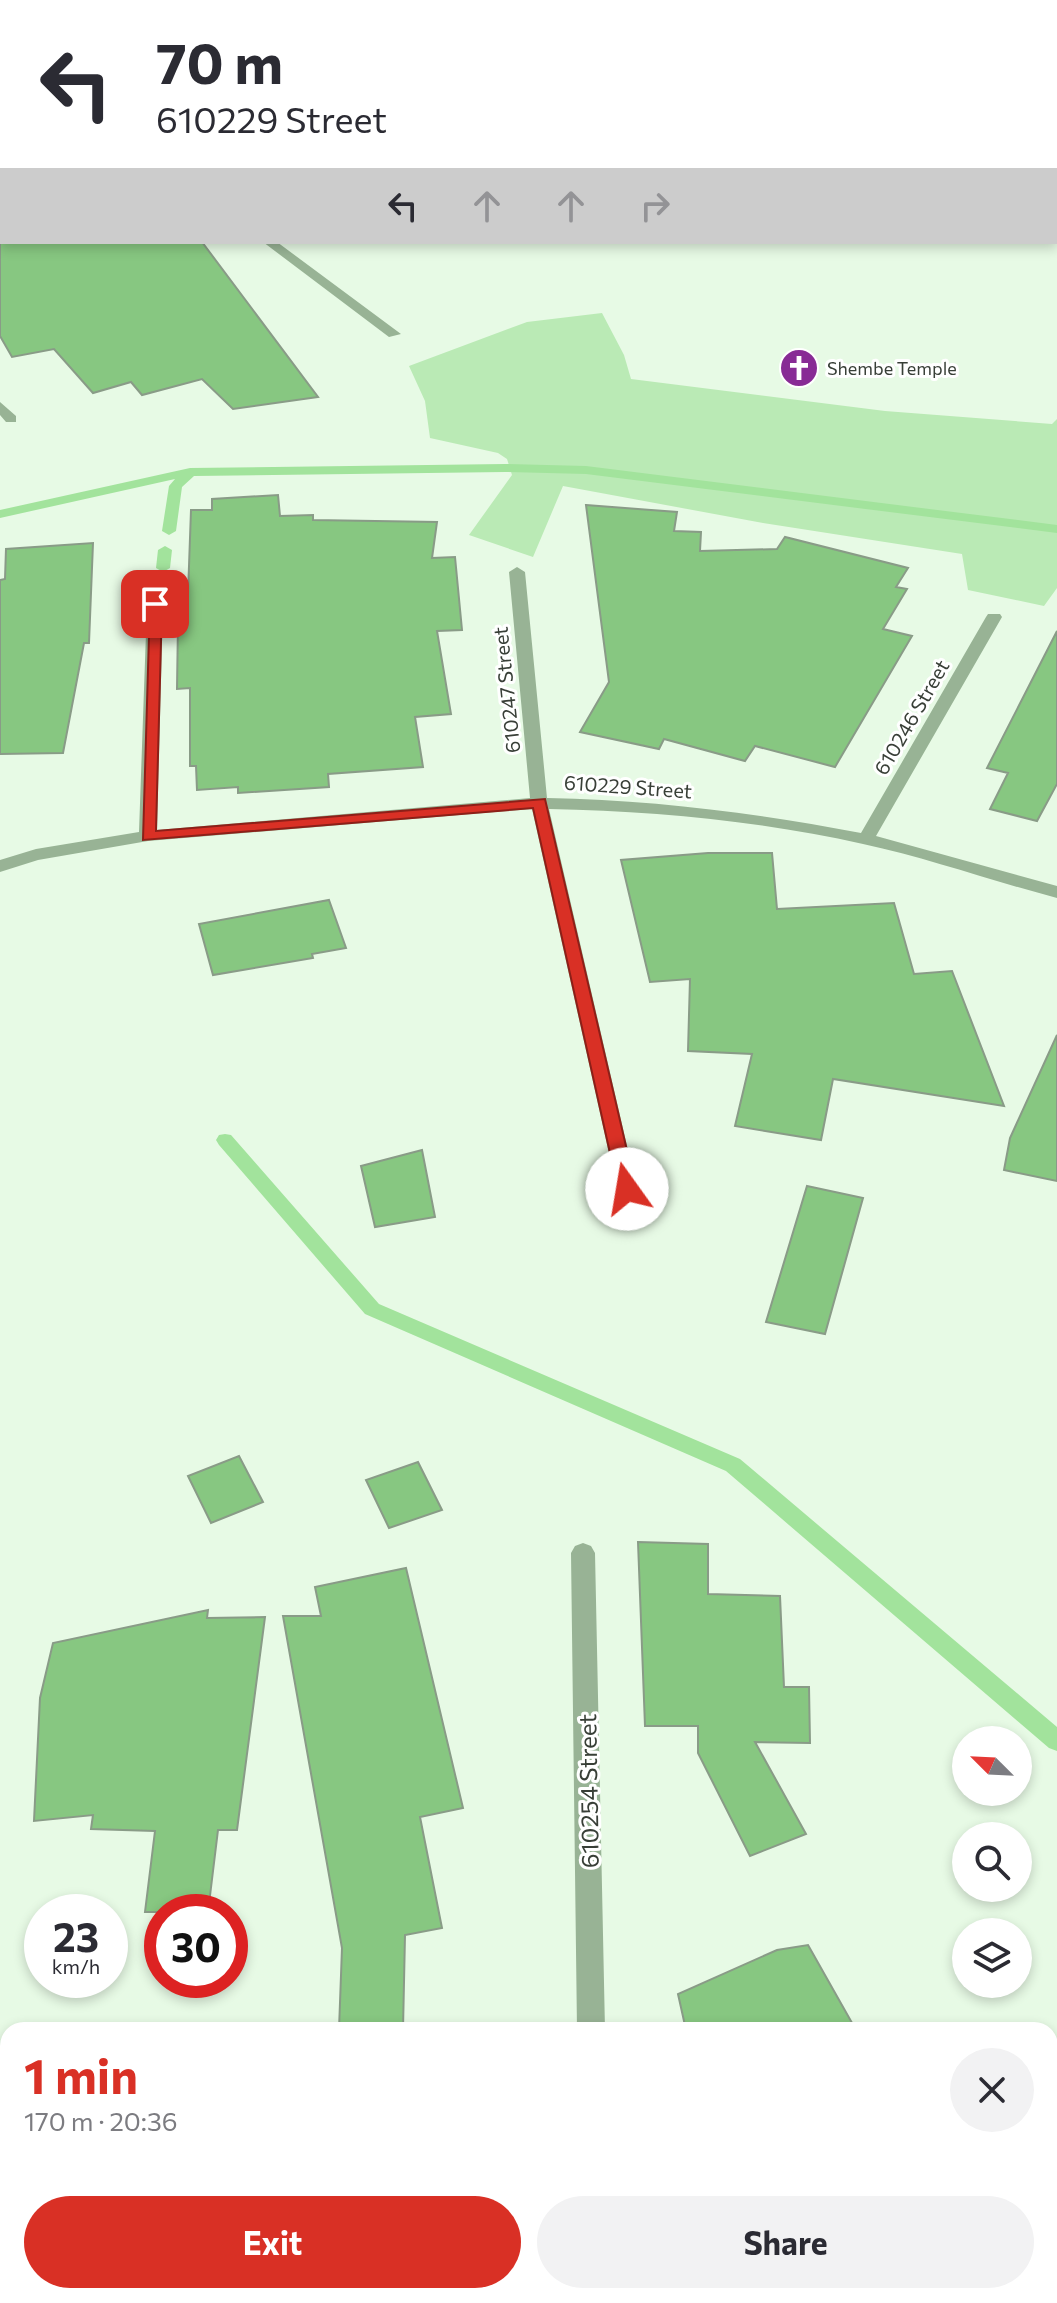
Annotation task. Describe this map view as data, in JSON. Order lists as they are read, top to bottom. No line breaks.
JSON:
{"streets":{"street":["610247 Street","610246 Street","610229 Street","610254 Street"]},"crossings":[["610247 Street","610229 Street"],["610246 Street","610229 Street"]],"places":{"church":["Shembe Temple"]},"north":"top left","page":{"turn":["70 m","610229 Street"],"speed":"23 km/h","limit":"30","heading":["1 min","170 m · 20:36"],"buttons":["Exit","Share"]}}
